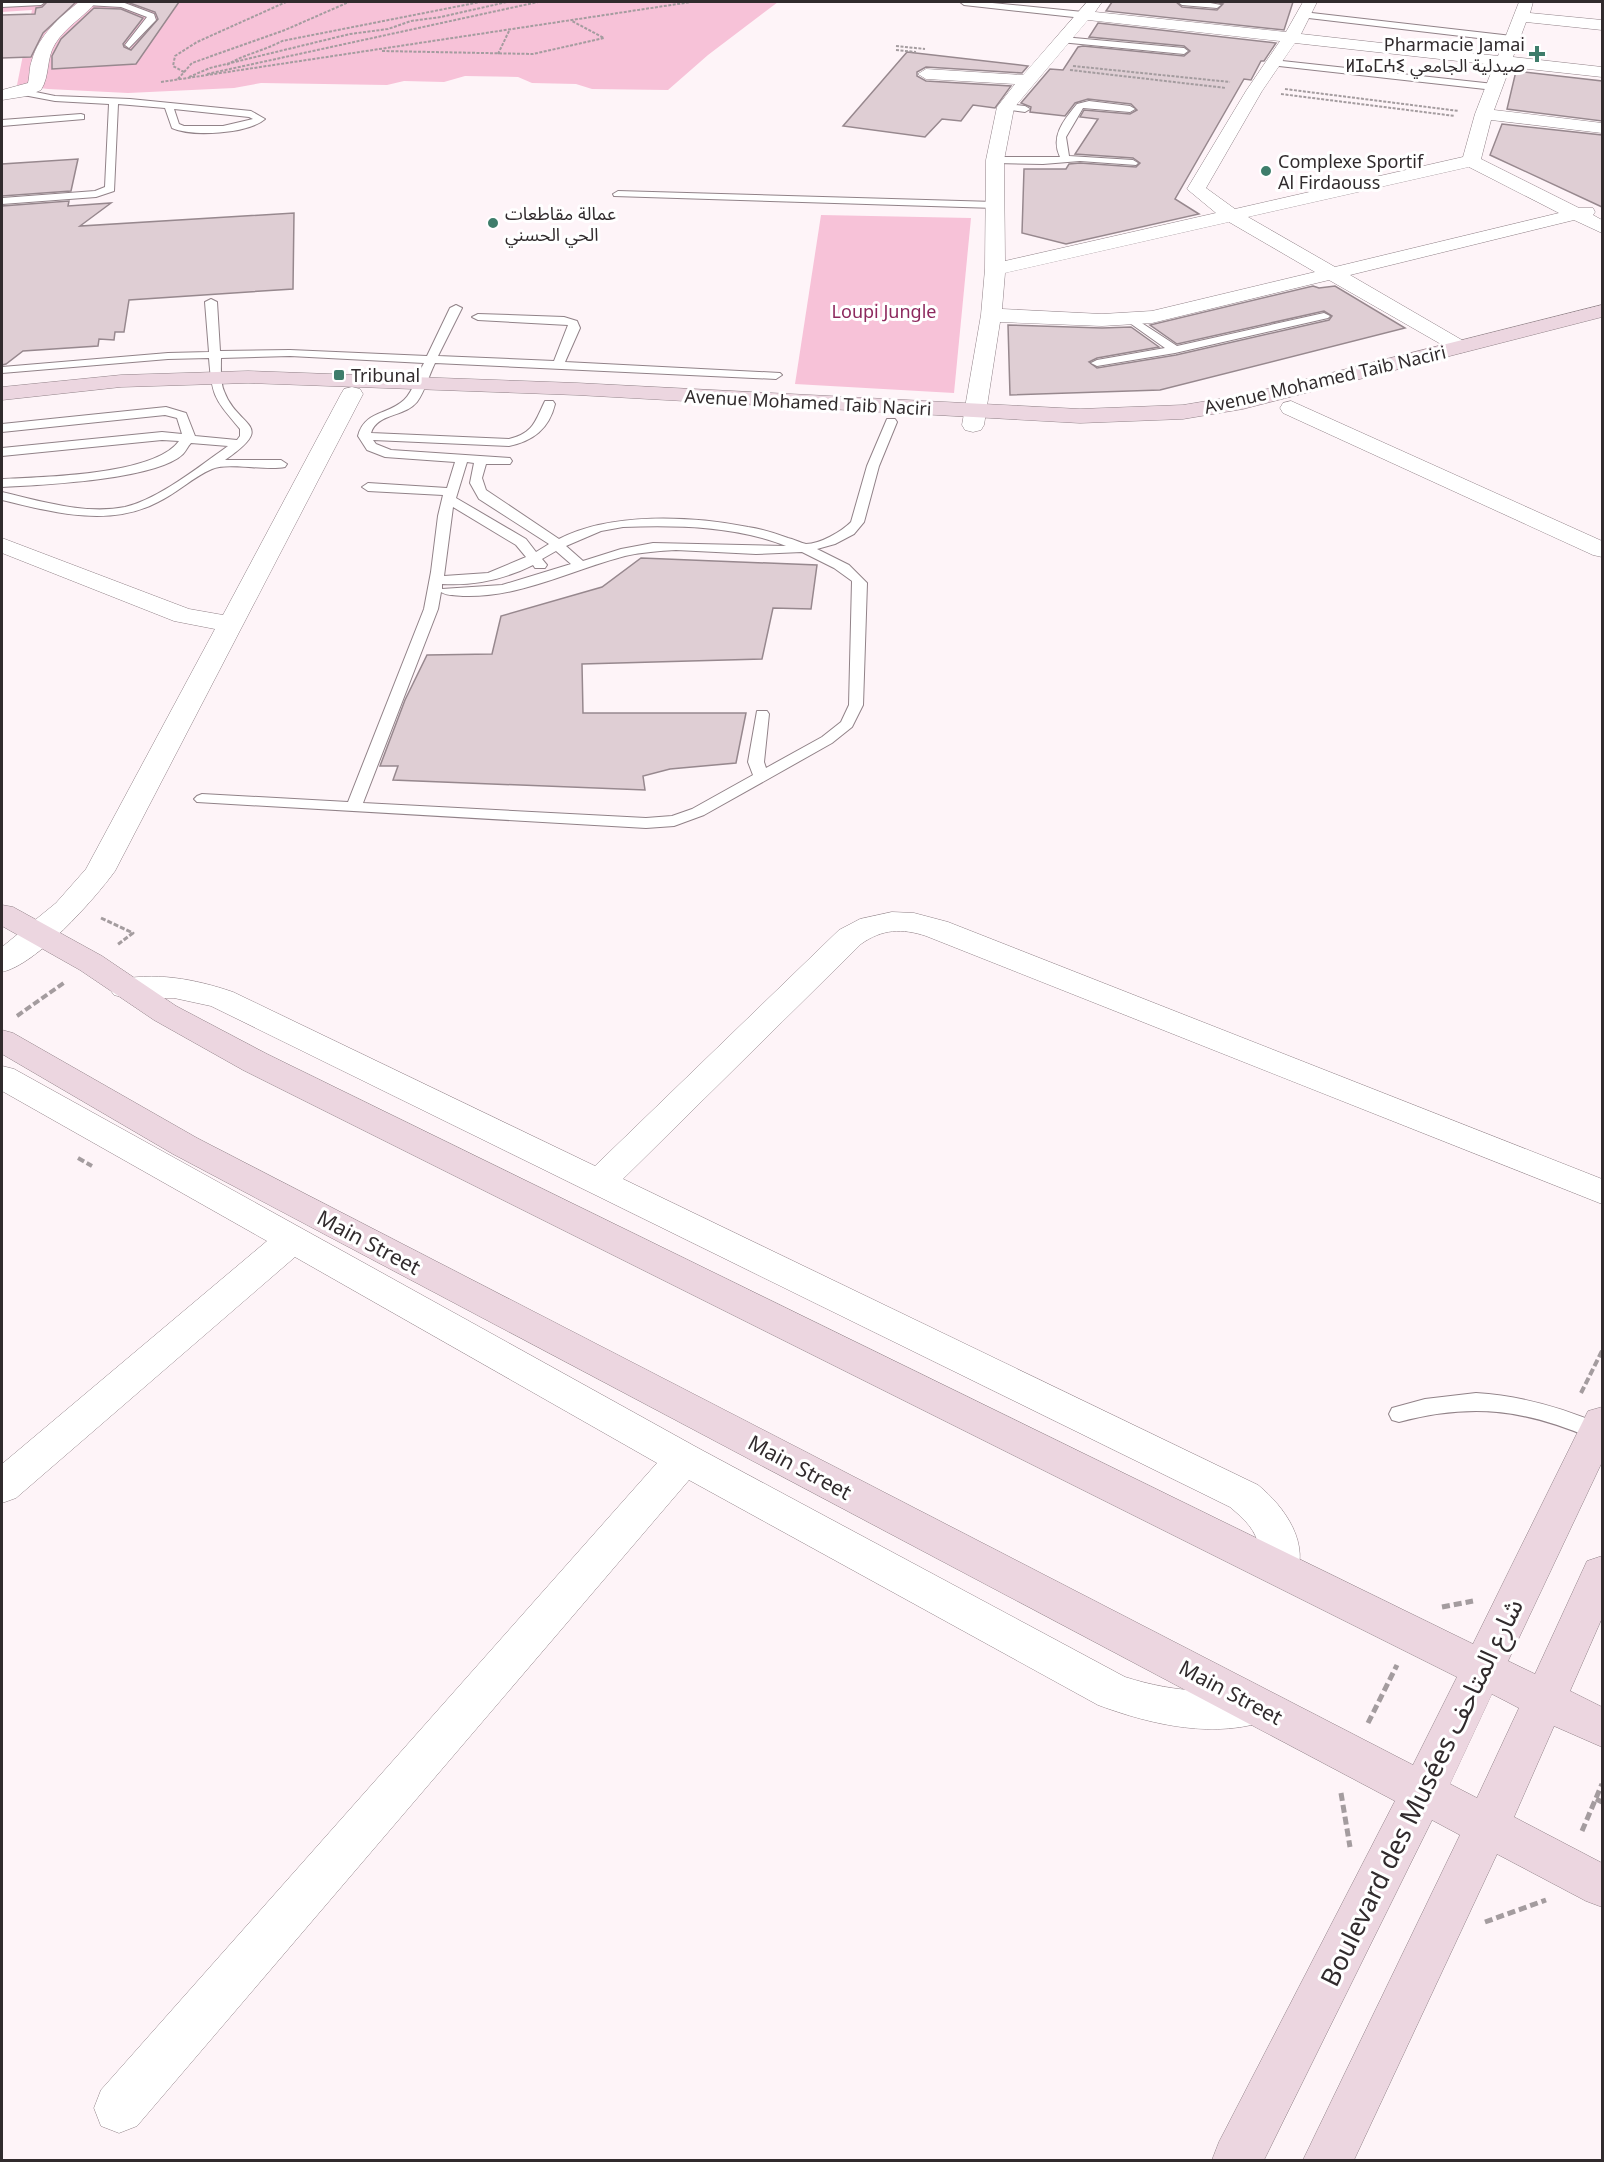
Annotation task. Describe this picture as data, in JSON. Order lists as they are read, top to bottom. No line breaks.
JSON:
{"streets":{"street":["Avenue Mohamed Taib Naciri","Main Street","Boulevard des Musées شارع المتاحف"]},"crossings":[["Main Street","Boulevard des Musées شارع المتاحف"]],"parks":["Loupi Jungle"],"places":{"health":["Pharmacie Jamai ⵍⵊⴰⵎⵄⵉ صيدلية الجامعي"],"other":["Complexe Sportif Al Firdaouss","عمالة مقاطعات الحي الحسني"],"transit":["Tribunal"]}}
